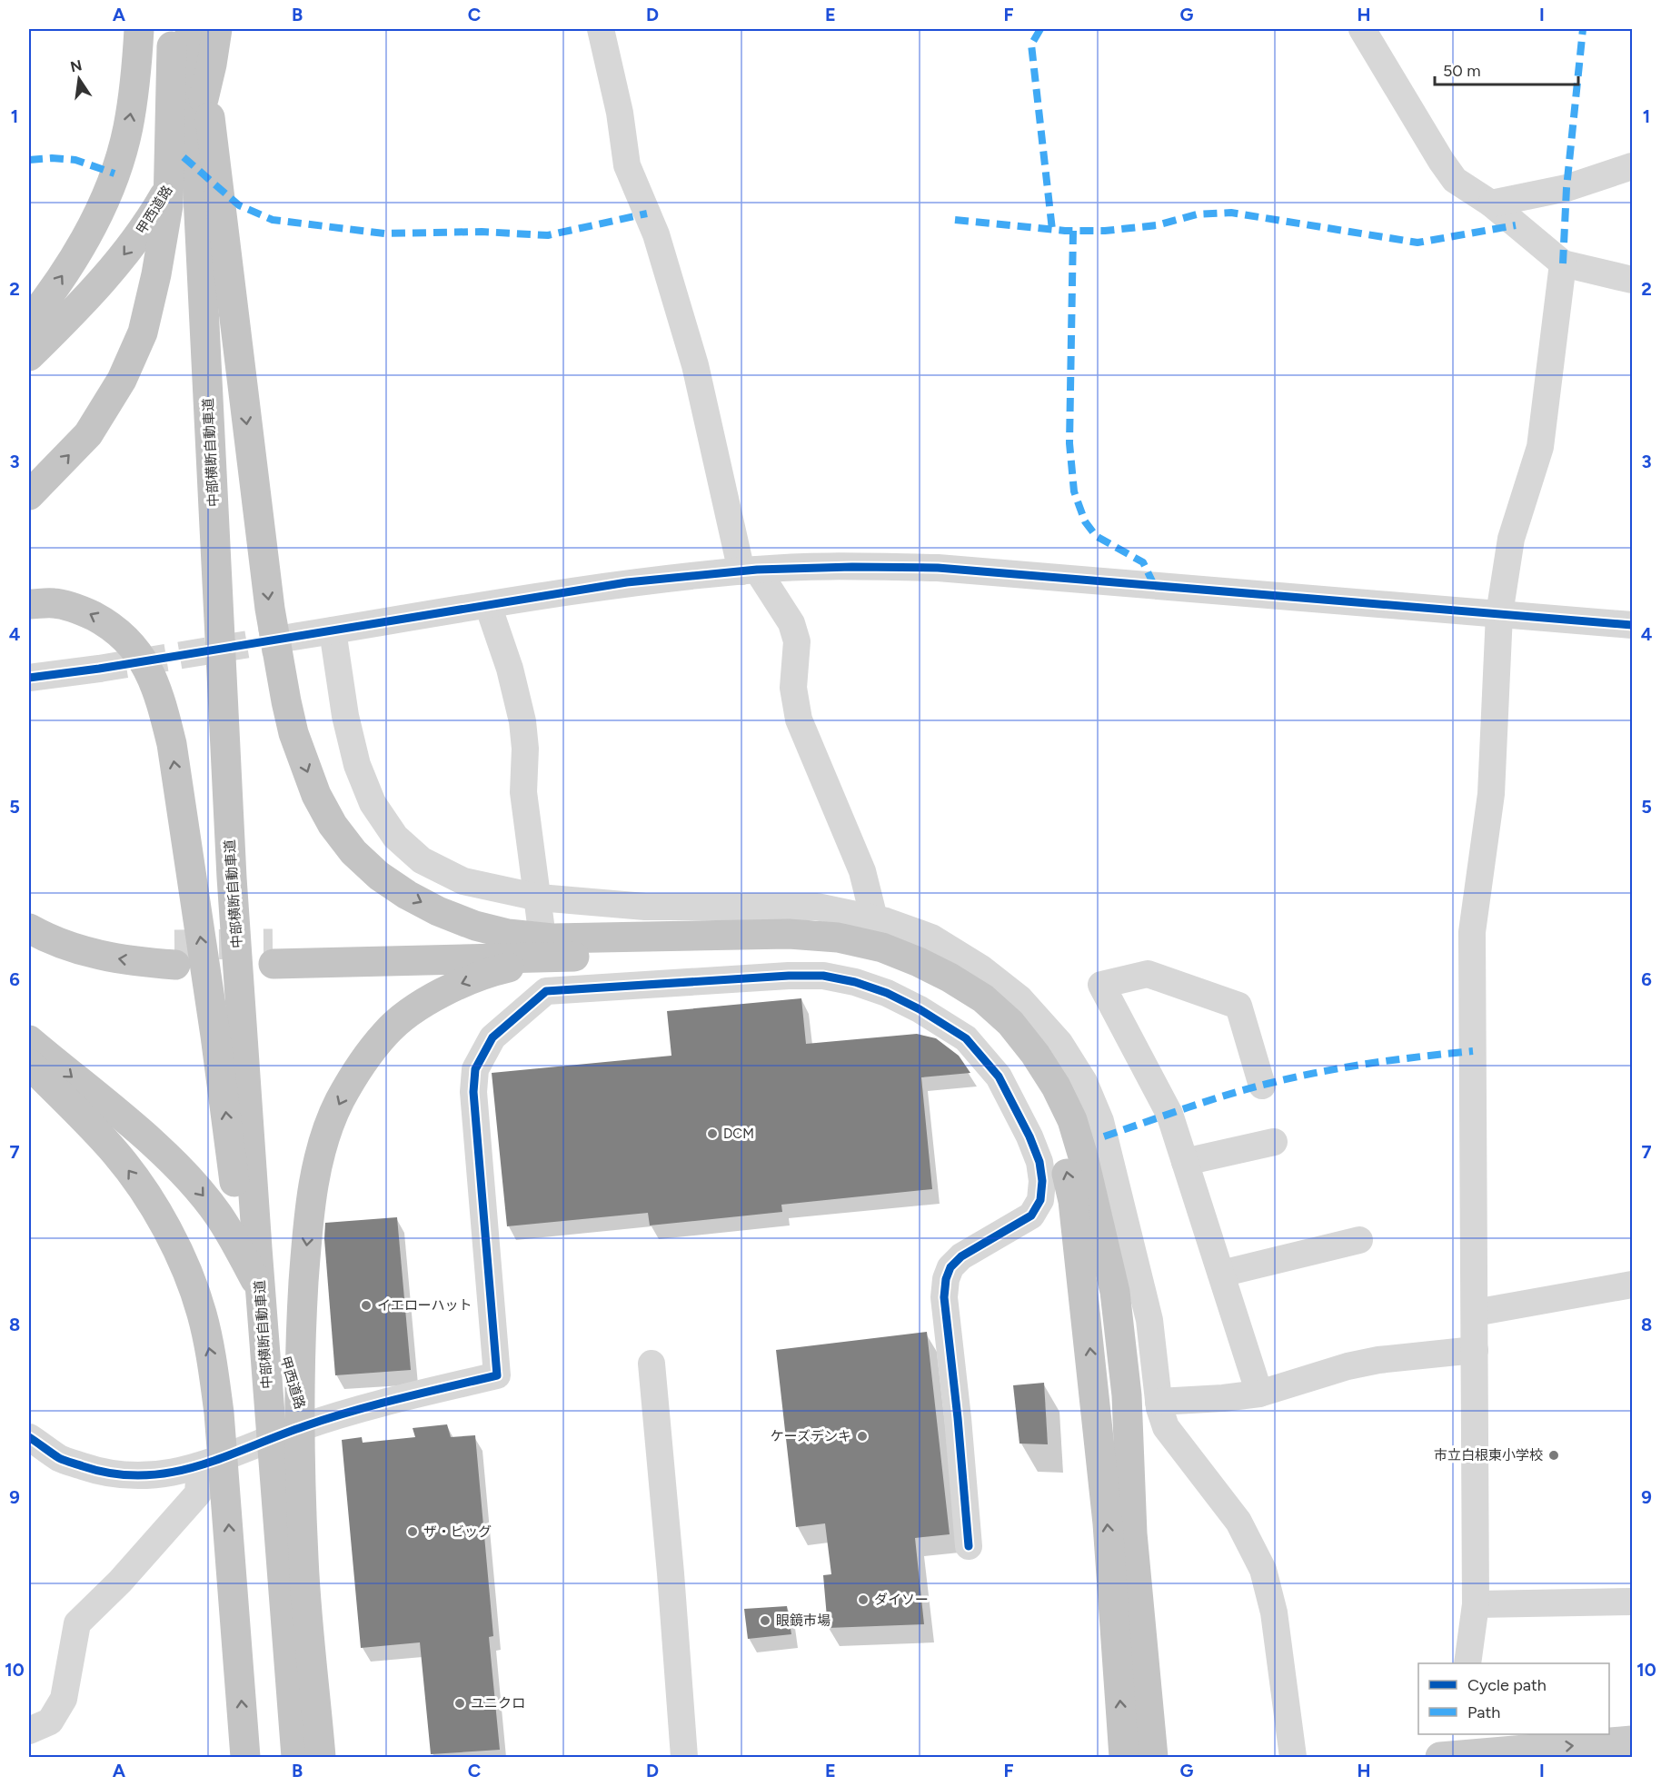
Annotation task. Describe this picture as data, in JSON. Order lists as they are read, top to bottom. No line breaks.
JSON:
{"streets":{"highway":["甲西道路","中部横断自動車道"]},"places":["DCM","イエローハット","ケーズデンキ","市立白根東小学校","ザ・ビッグ","ダイソー","眼鏡市場","ユニクロ"],"legend":["Cycle path","Path"],"scale_bar":"50 m","north":"top","grid":{"columns":["A","B","C","D","E","F","G","H","I"],"rows":["1","2","3","4","5","6","7","8","9","10"]}}
